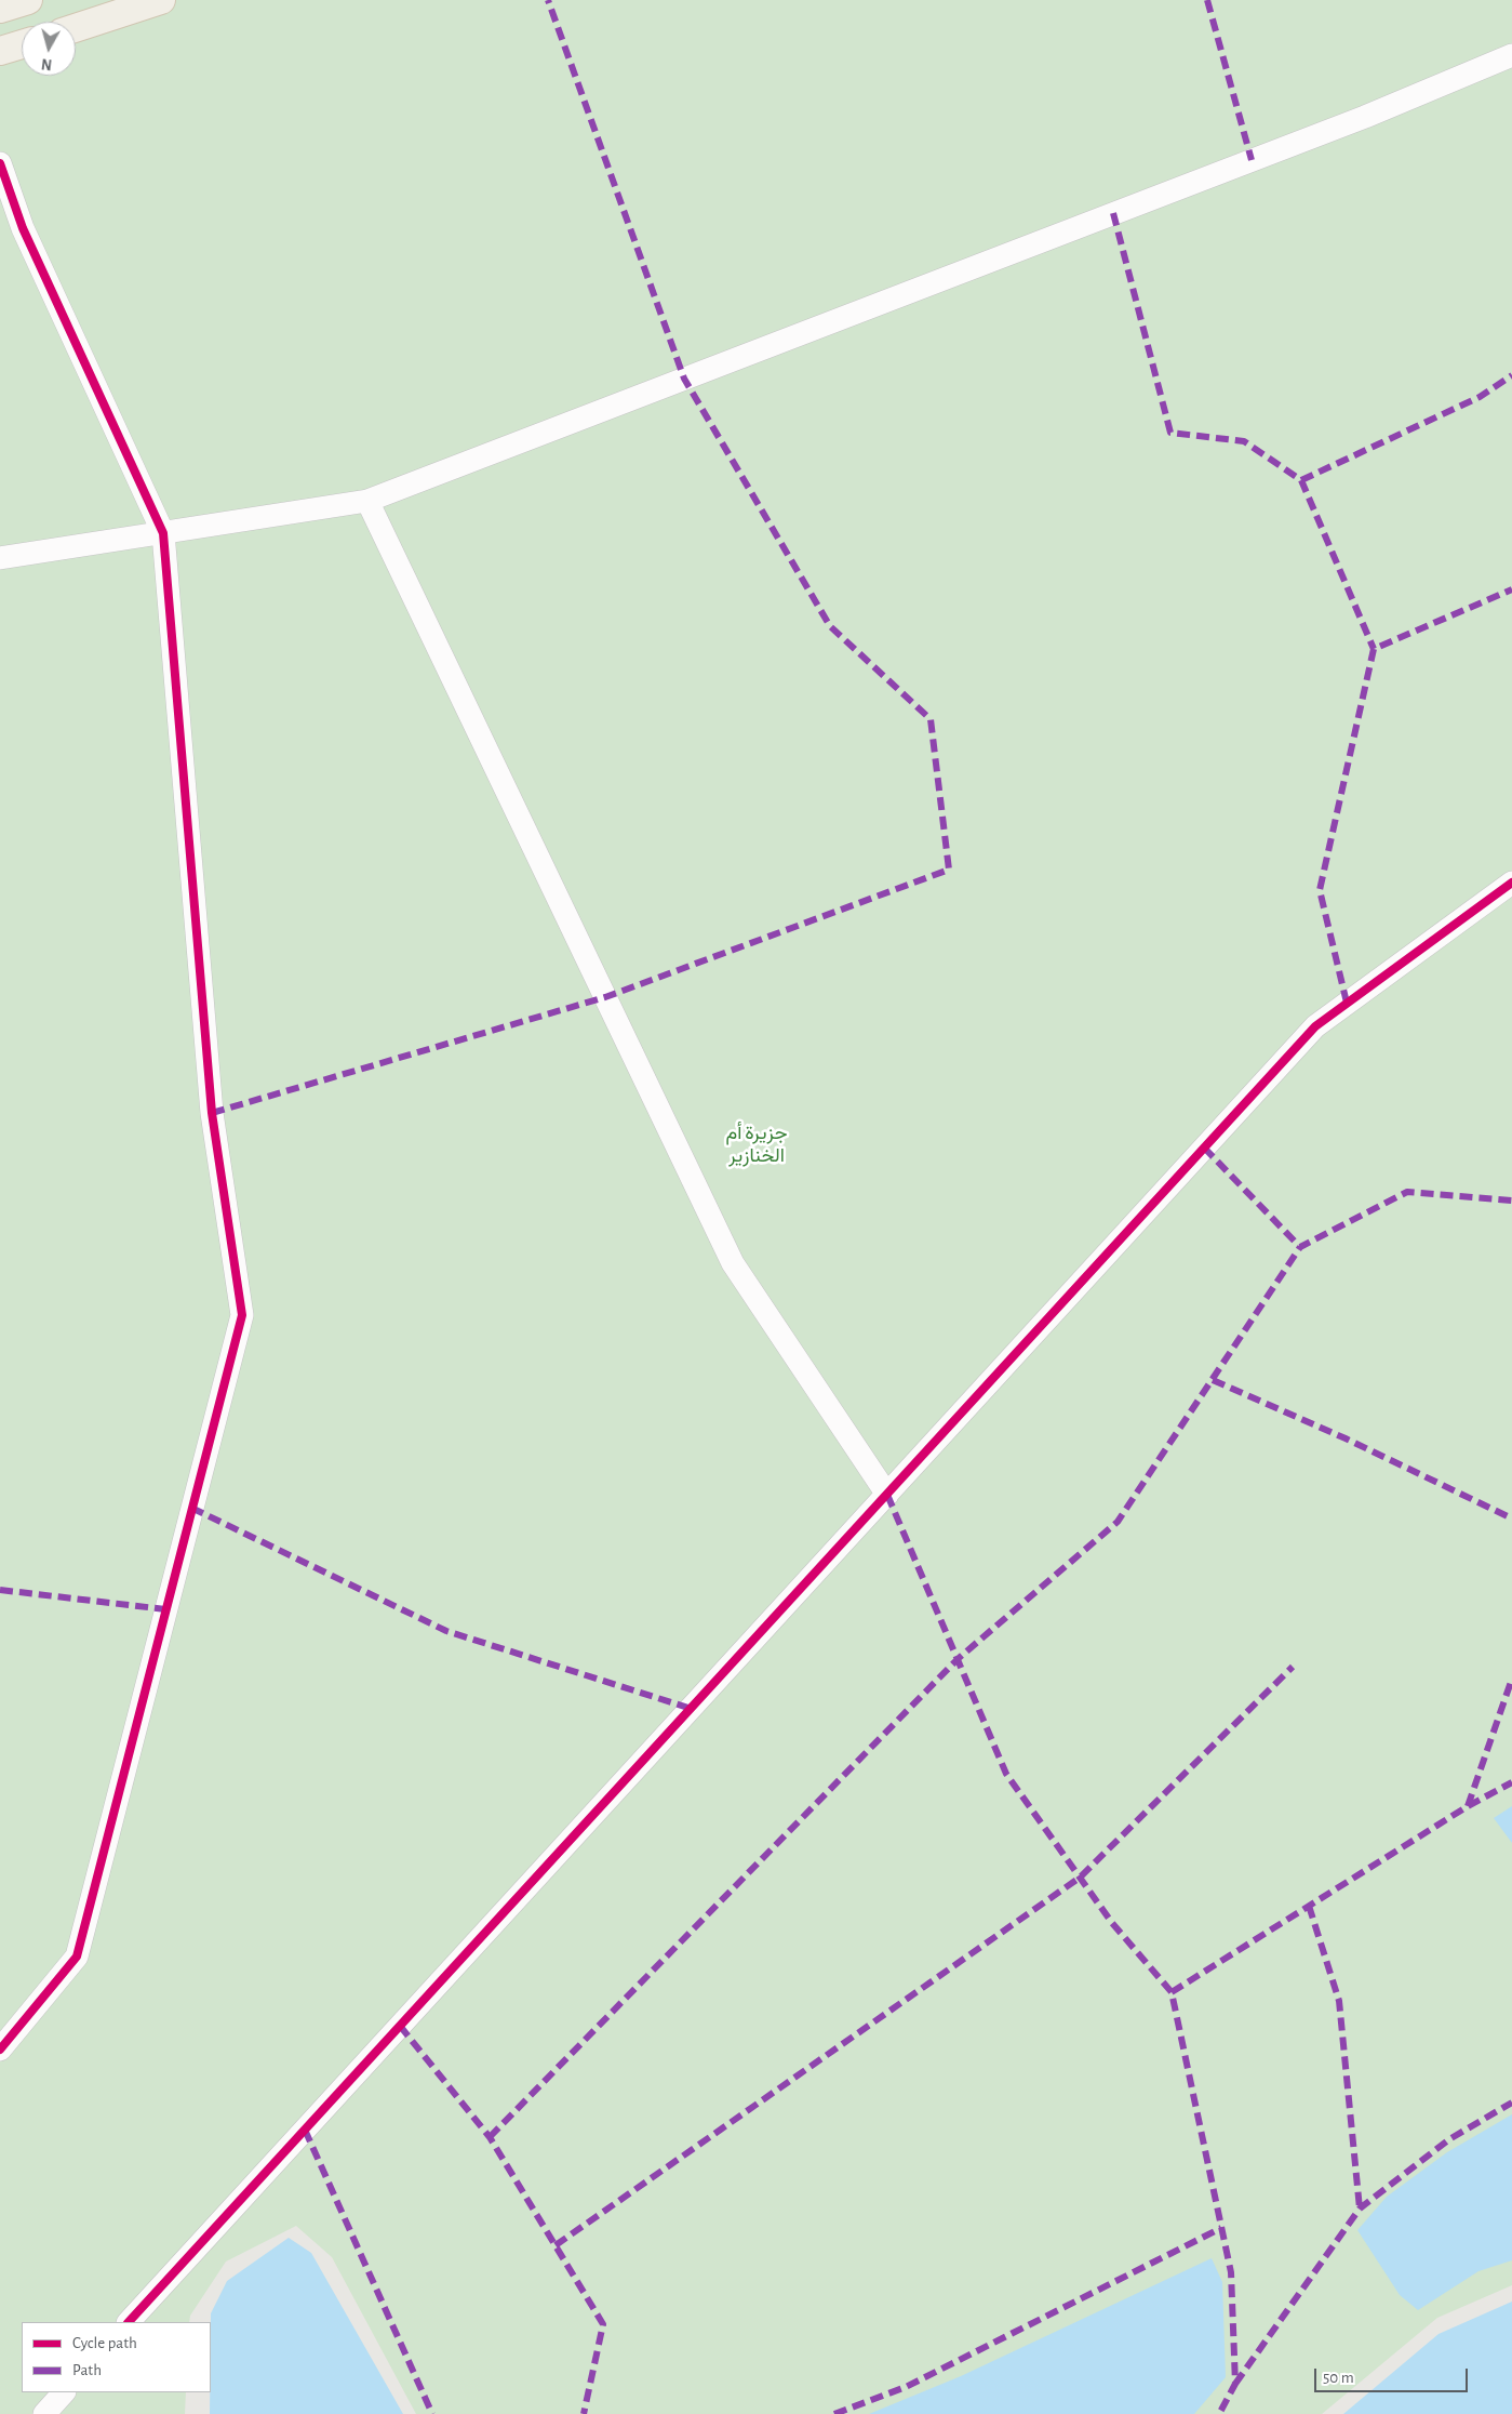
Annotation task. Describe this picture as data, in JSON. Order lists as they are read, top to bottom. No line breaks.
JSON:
{"parks":["جزيرة أم الخنازير"],"legend":["Cycle path","Path"],"scale_bar":"50 m","north":"bottom"}
